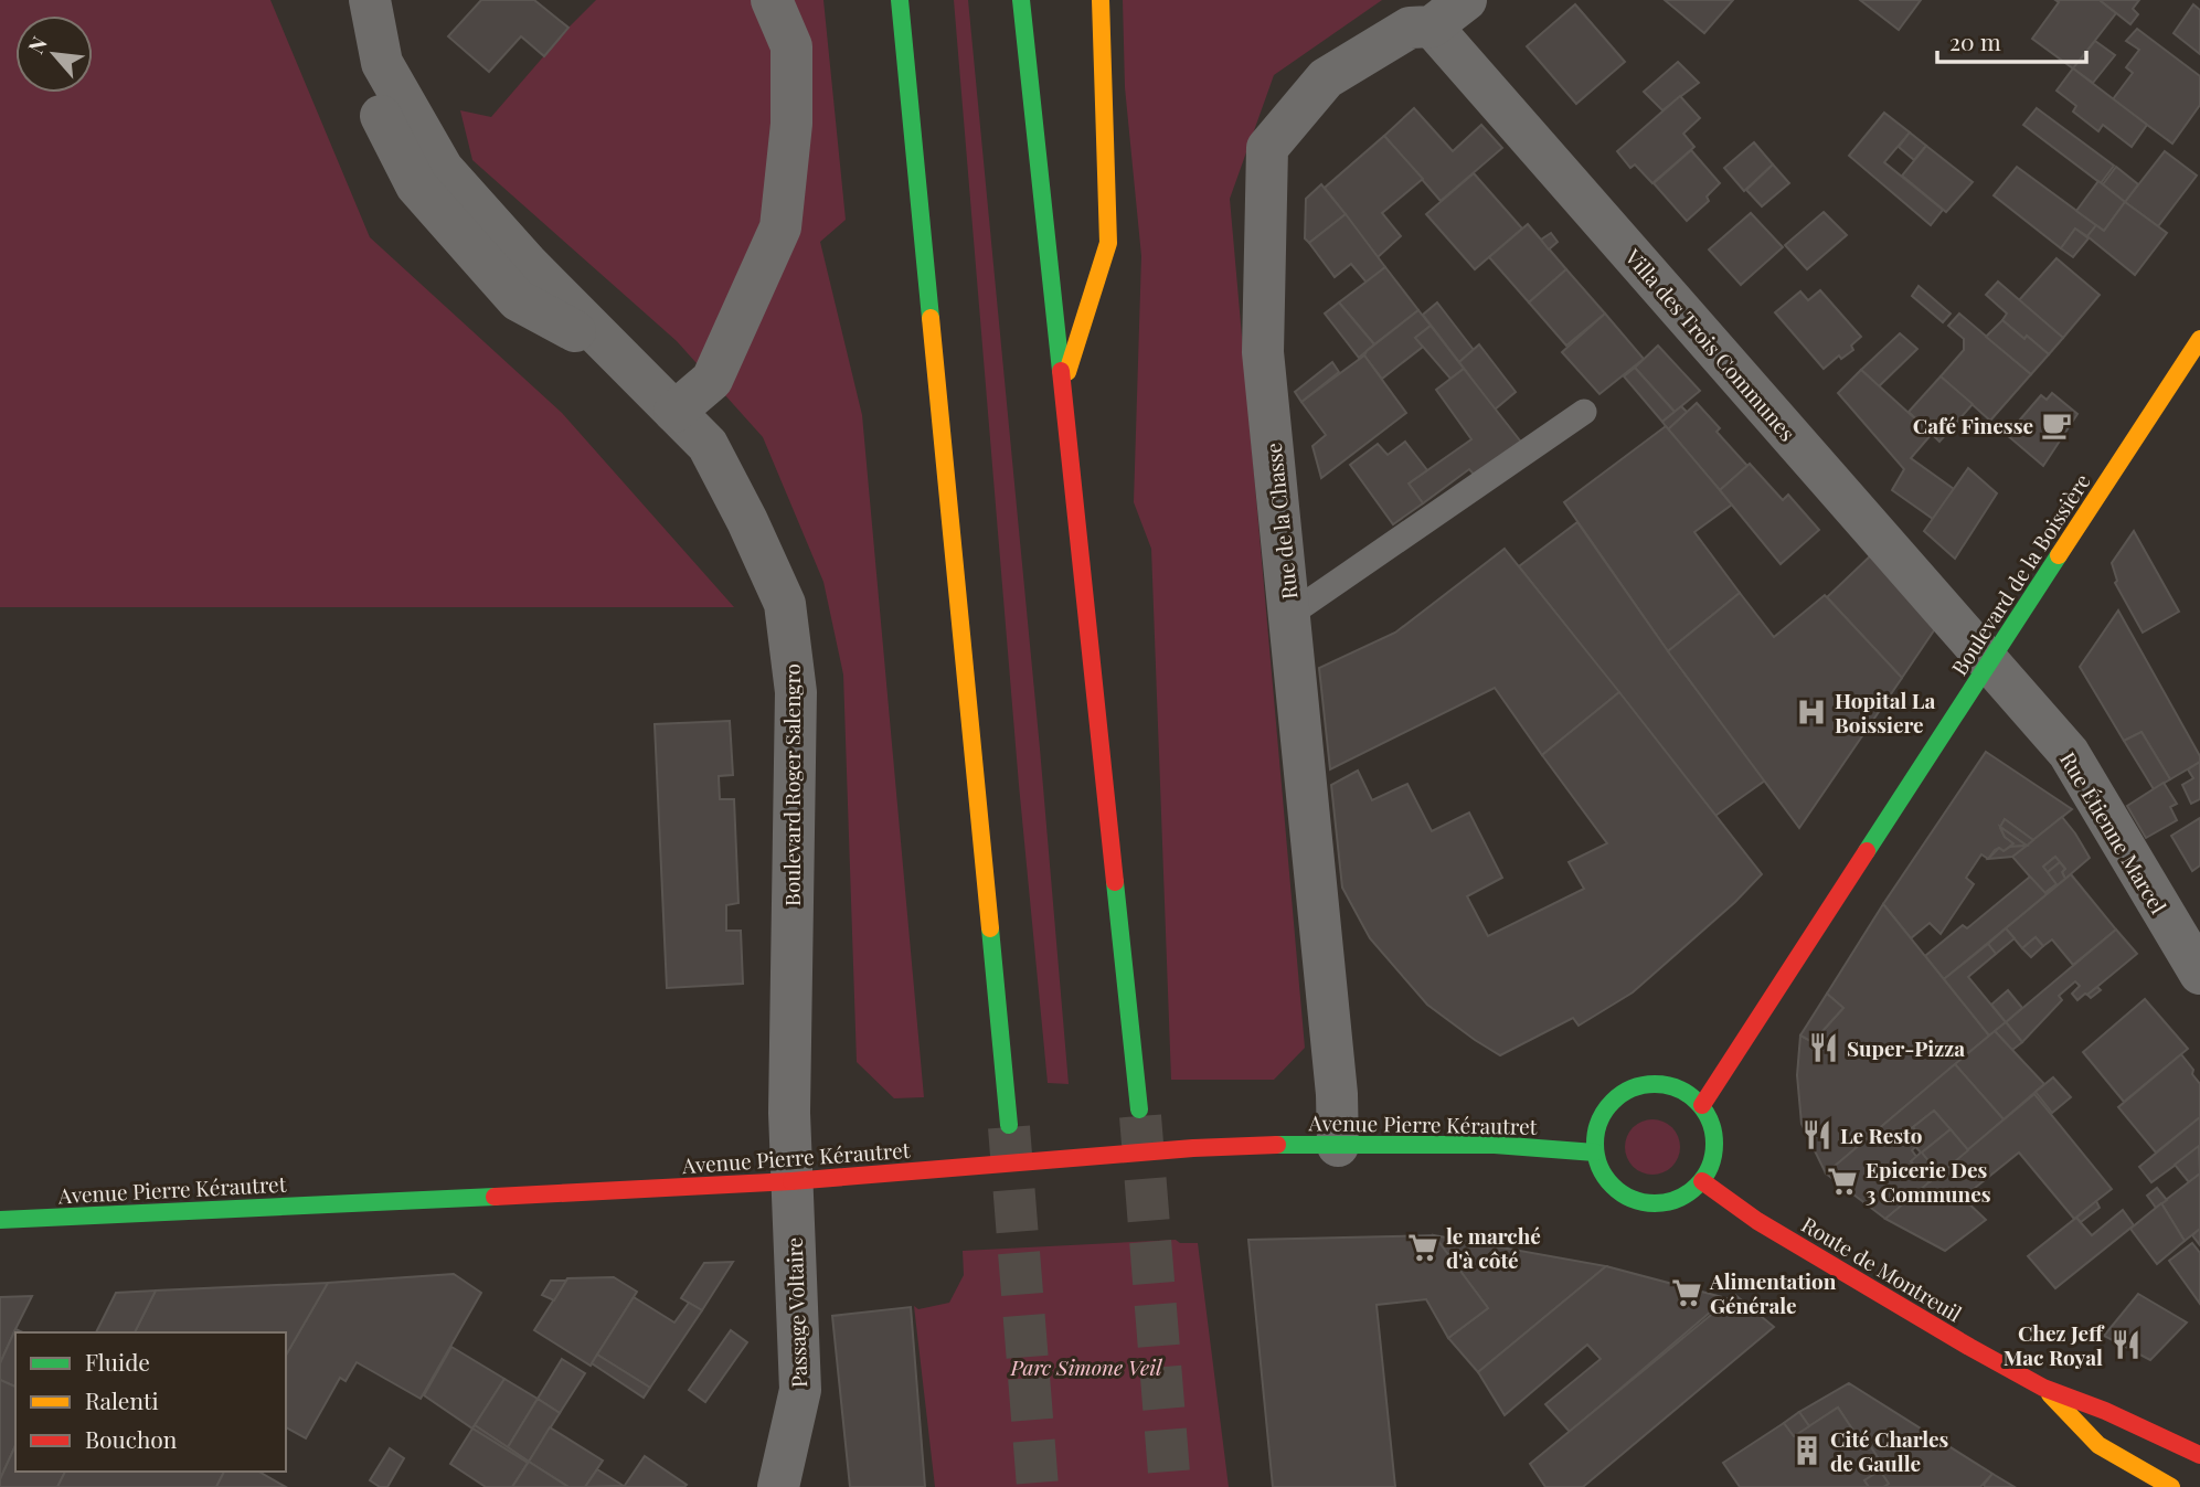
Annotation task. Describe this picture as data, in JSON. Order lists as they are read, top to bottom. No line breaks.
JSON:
{"streets":{"main road":["Boulevard de la Boissière","Avenue Pierre Kérautret","Route de Montreuil"],"street":["Villa des Trois Communes","Rue de la Chasse","Boulevard Roger Salengro","Rue Étienne Marcel","Passage Voltaire"]},"crossings":[["Villa des Trois Communes","Rue de la Chasse"],["Villa des Trois Communes","Boulevard de la Boissière"],["Villa des Trois Communes","Rue Étienne Marcel"],["Rue de la Chasse","Avenue Pierre Kérautret"],["Boulevard de la Boissière","Rue Étienne Marcel"],["Boulevard de la Boissière","Avenue Pierre Kérautret"],["Boulevard de la Boissière","Route de Montreuil"],["Boulevard Roger Salengro","Avenue Pierre Kérautret"],["Boulevard Roger Salengro","Passage Voltaire"],["Avenue Pierre Kérautret","Route de Montreuil"],["Avenue Pierre Kérautret","Passage Voltaire"]],"parks":["Parc Simone Veil"],"places":{"cafe":["Café Finesse"],"hospital":["Hopital La Boissiere"],"restaurant":["Super-Pizza","Le Resto","Chez Jeff Mac Royal"],"supermarket":["Epicerie Des 3 Communes","le marché d'à côté","Alimentation Générale"],"building":["Cité Charles de Gaulle"]},"legend":["Fluide","Ralenti","Bouchon"],"scale_bar":"20 m","north":"top left"}
